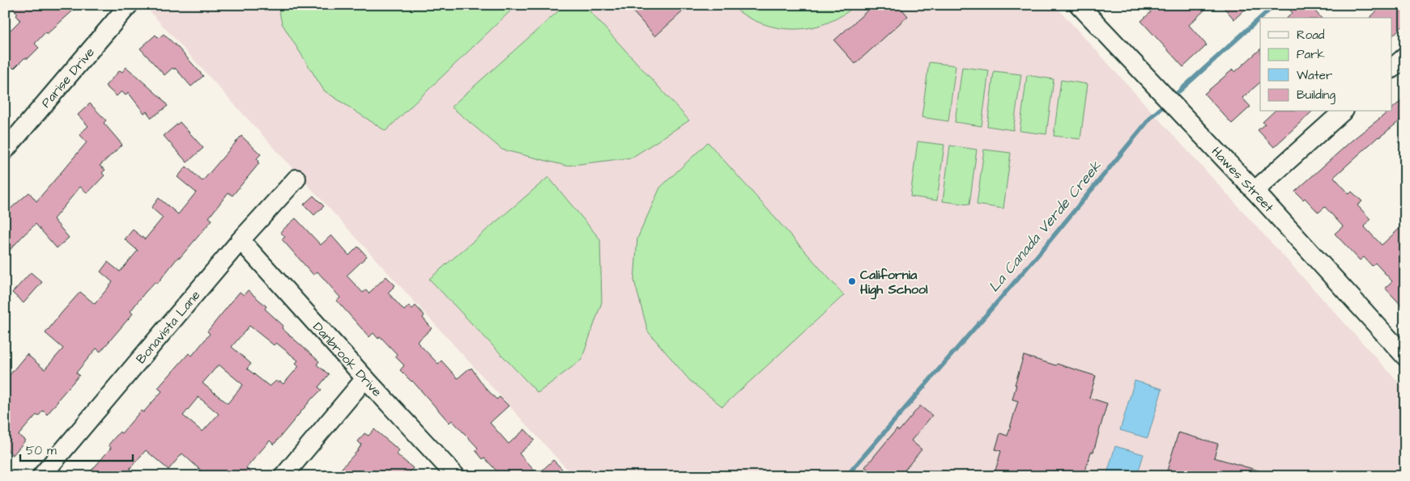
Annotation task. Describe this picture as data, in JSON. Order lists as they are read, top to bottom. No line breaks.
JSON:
{"streets":{"street":["Parise Drive","Hawes Street","Bonavista Lane","Danbrook Drive"]},"crossings":[["Bonavista Lane","Danbrook Drive"]],"water":["La Canada Verde Creek"],"places":["California High School"],"legend":["Road","Park","Water","Building"],"scale_bar":"50 m"}
